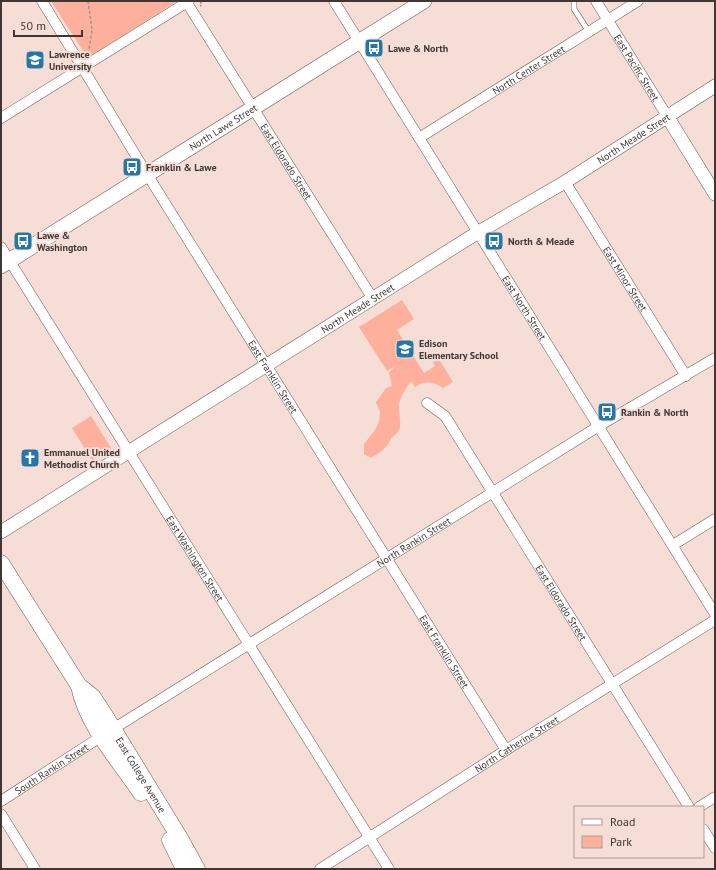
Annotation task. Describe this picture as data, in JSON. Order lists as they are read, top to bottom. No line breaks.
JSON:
{"streets":{"main road":["North Lawe Street","East College Avenue"],"street":["East Pacific Street","North Center Street","North Meade Street","East Eldorado Street","East Minor Street","East North Street","East Franklin Street","North Rankin Street","East Washington Street","North Catherine Street","South Rankin Street"]},"crossings":[["East Pacific Street","North Center Street"],["East Pacific Street","North Meade Street"],["North Center Street","East North Street"],["North Lawe Street","East Eldorado Street"],["North Lawe Street","East North Street"],["North Lawe Street","East Franklin Street"],["North Lawe Street","East Washington Street"],["North Meade Street","East Eldorado Street"],["North Meade Street","East Minor Street"],["North Meade Street","East North Street"],["North Meade Street","East Franklin Street"],["North Meade Street","East Washington Street"],["East Eldorado Street","North Rankin Street"],["East Eldorado Street","North Catherine Street"],["East Minor Street","North Rankin Street"],["East North Street","North Rankin Street"],["East Franklin Street","North Rankin Street"],["East Franklin Street","North Catherine Street"],["North Rankin Street","East Washington Street"],["North Rankin Street","South Rankin Street"],["North Rankin Street","East College Avenue"],["East Washington Street","North Catherine Street"],["South Rankin Street","East College Avenue"]],"places":{"bus stop":["Lawe & North","Franklin & Lawe","Lawe & Washington","North & Meade","Rankin & North"],"school or university":["Lawrence University","Edison Elementary School"],"church":["Emmanuel United Methodist Church"]},"legend":["Road","Park"],"scale_bar":"50 m"}
